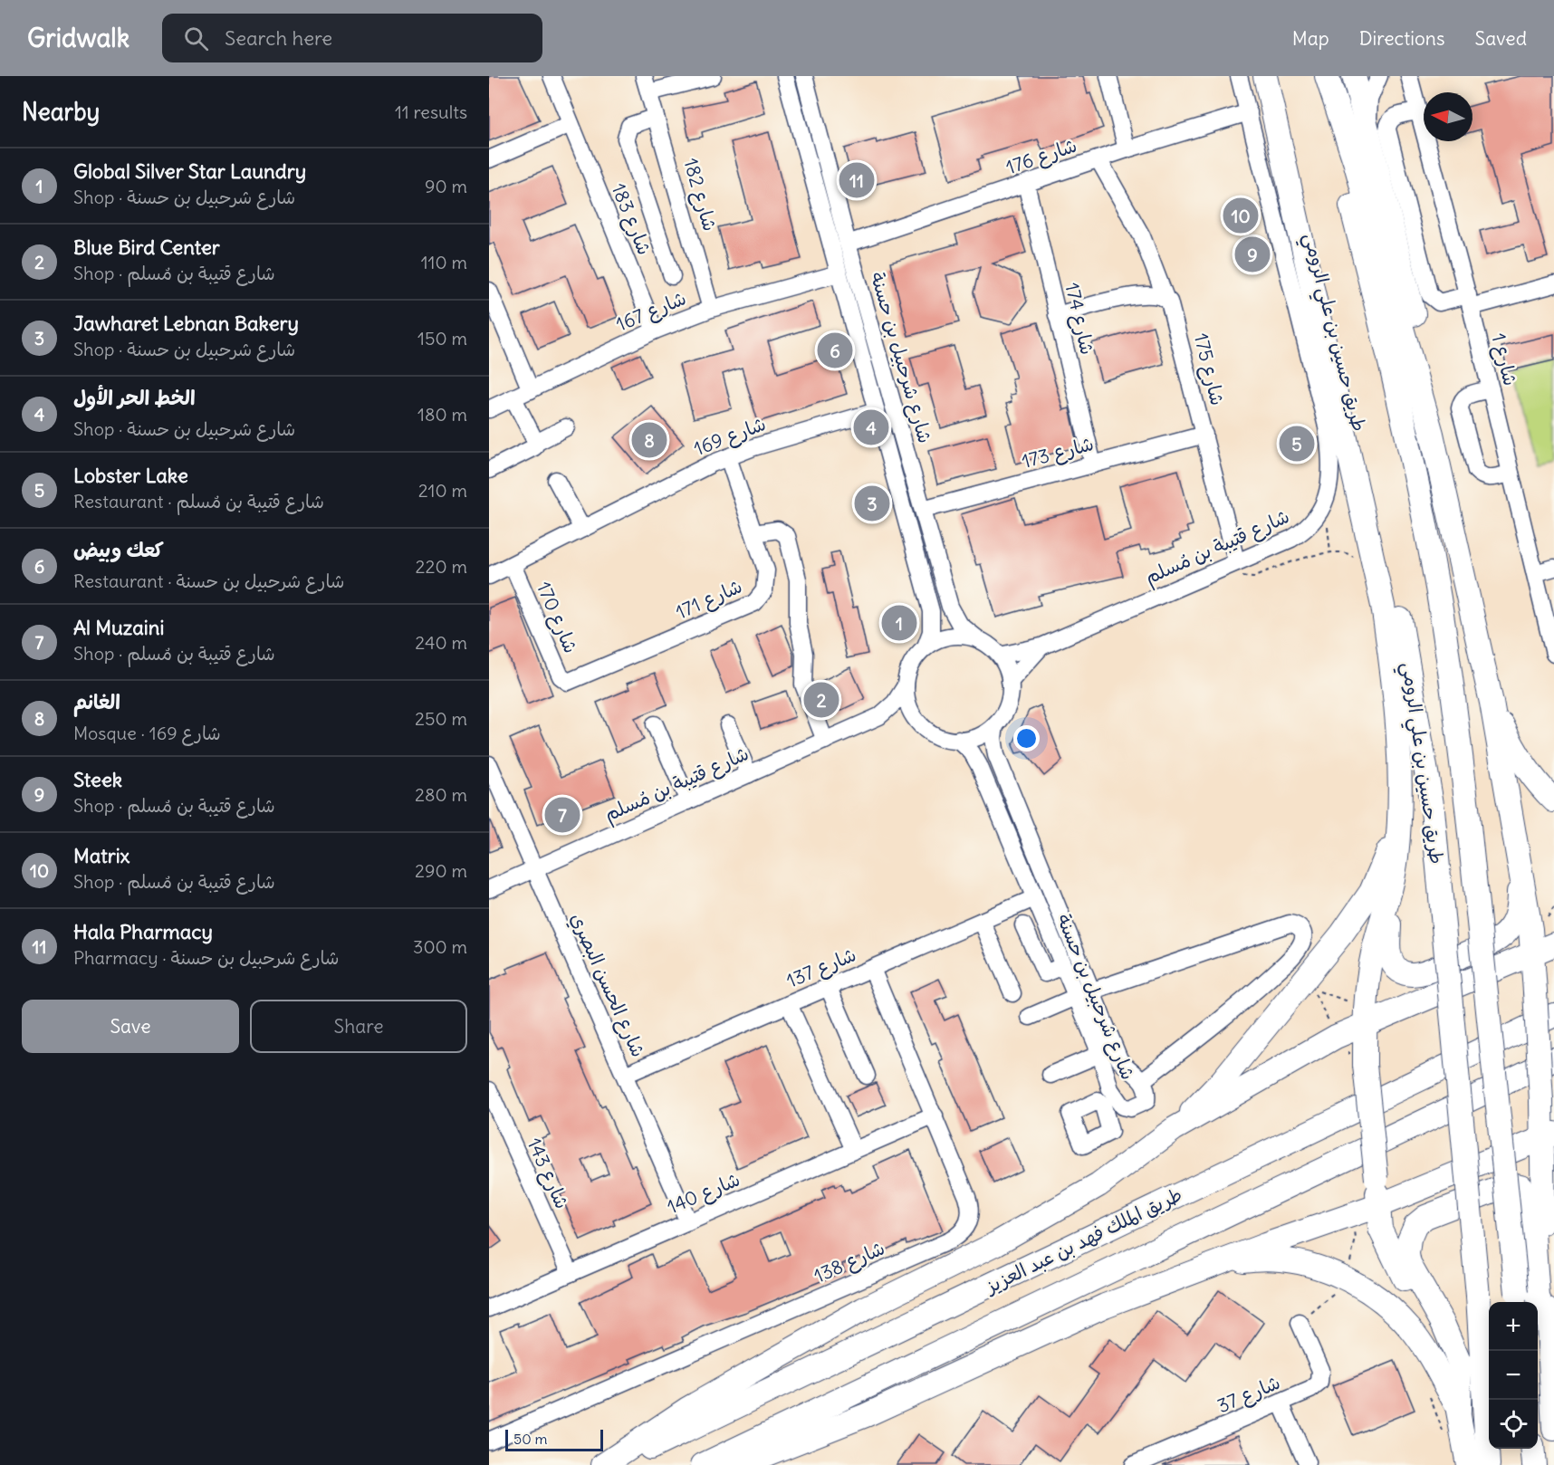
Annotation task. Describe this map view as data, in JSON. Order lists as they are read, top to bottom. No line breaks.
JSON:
{"streets":{"highway":["طريق حسين بن علي الرومي","طريق الملك فهد بن عبد العزيز"],"street":["شارع 176","شارع 182","شارع 183","شارع 167","شارع 174","شارع شرحبيل بن حسنة","شارع 1","شارع 175","شارع 169","شارع 173","شارع قتيبة بن مُسلم","شارع 171","شارع 170","شارع 137","شارع الحسن البصري","شارع 143","شارع 140","شارع 138","شارع 37"]},"crossings":[["شارع 176","شارع 174"],["شارع 176","شارع شرحبيل بن حسنة"],["شارع 176","شارع 175"],["شارع 176","شارع قتيبة بن مُسلم"],["شارع 182","شارع 167"],["شارع 183","شارع 167"],["شارع 167","شارع شرحبيل بن حسنة"],["شارع 174","شارع 173"],["شارع شرحبيل بن حسنة","شارع 169"],["شارع شرحبيل بن حسنة","شارع 173"],["شارع شرحبيل بن حسنة","شارع قتيبة بن مُسلم"],["شارع شرحبيل بن حسنة","شارع 137"],["شارع 175","شارع 173"],["شارع 175","شارع قتيبة بن مُسلم"],["شارع 169","شارع 171"],["شارع 169","شارع 170"],["شارع قتيبة بن مُسلم","شارع الحسن البصري"],["شارع 171","شارع 170"],["شارع 137","شارع الحسن البصري"],["شارع 137","شارع 138"],["شارع الحسن البصري","شارع 140"],["شارع 143","شارع 140"],["شارع 140","شارع 138"]],"scale_bar":"50 m","north":"left","page":{"header":"Gridwalk","search":"Search here","nav":["Map","Directions","Saved"],"heading":["Nearby","11 results"],"list":[{"mark":"1","name":"Global Silver Star Laundry","note":"Shop · شارع شرحبيل بن حسنة","value":"90 m"},{"mark":"2","name":"Blue Bird Center","note":"Shop · شارع قتيبة بن مُسلم","value":"110 m"},{"mark":"3","name":"Jawharet Lebnan Bakery","note":"Shop · شارع شرحبيل بن حسنة","value":"150 m"},{"mark":"4","name":"الخط الحر الأول","note":"Shop · شارع شرحبيل بن حسنة","value":"180 m"},{"mark":"5","name":"Lobster Lake","note":"Restaurant · شارع قتيبة بن مُسلم","value":"210 m"},{"mark":"6","name":"كعك وبيض","note":"Restaurant · شارع شرحبيل بن حسنة","value":"220 m"},{"mark":"7","name":"Al Muzaini","note":"Shop · شارع قتيبة بن مُسلم","value":"240 m"},{"mark":"8","name":"الغانم","note":"Mosque · شارع 169","value":"250 m"},{"mark":"9","name":"Steek","note":"Shop · شارع قتيبة بن مُسلم","value":"280 m"},{"mark":"10","name":"Matrix","note":"Shop · شارع قتيبة بن مُسلم","value":"290 m"},{"mark":"11","name":"Hala Pharmacy","note":"Pharmacy · شارع شرحبيل بن حسنة","value":"300 m"}],"pins":["11","10","9","6","4","8","5","3","1","2","7"],"buttons":["Save","Share"],"map_buttons":["+","−"],"scale":"50 m"}}
